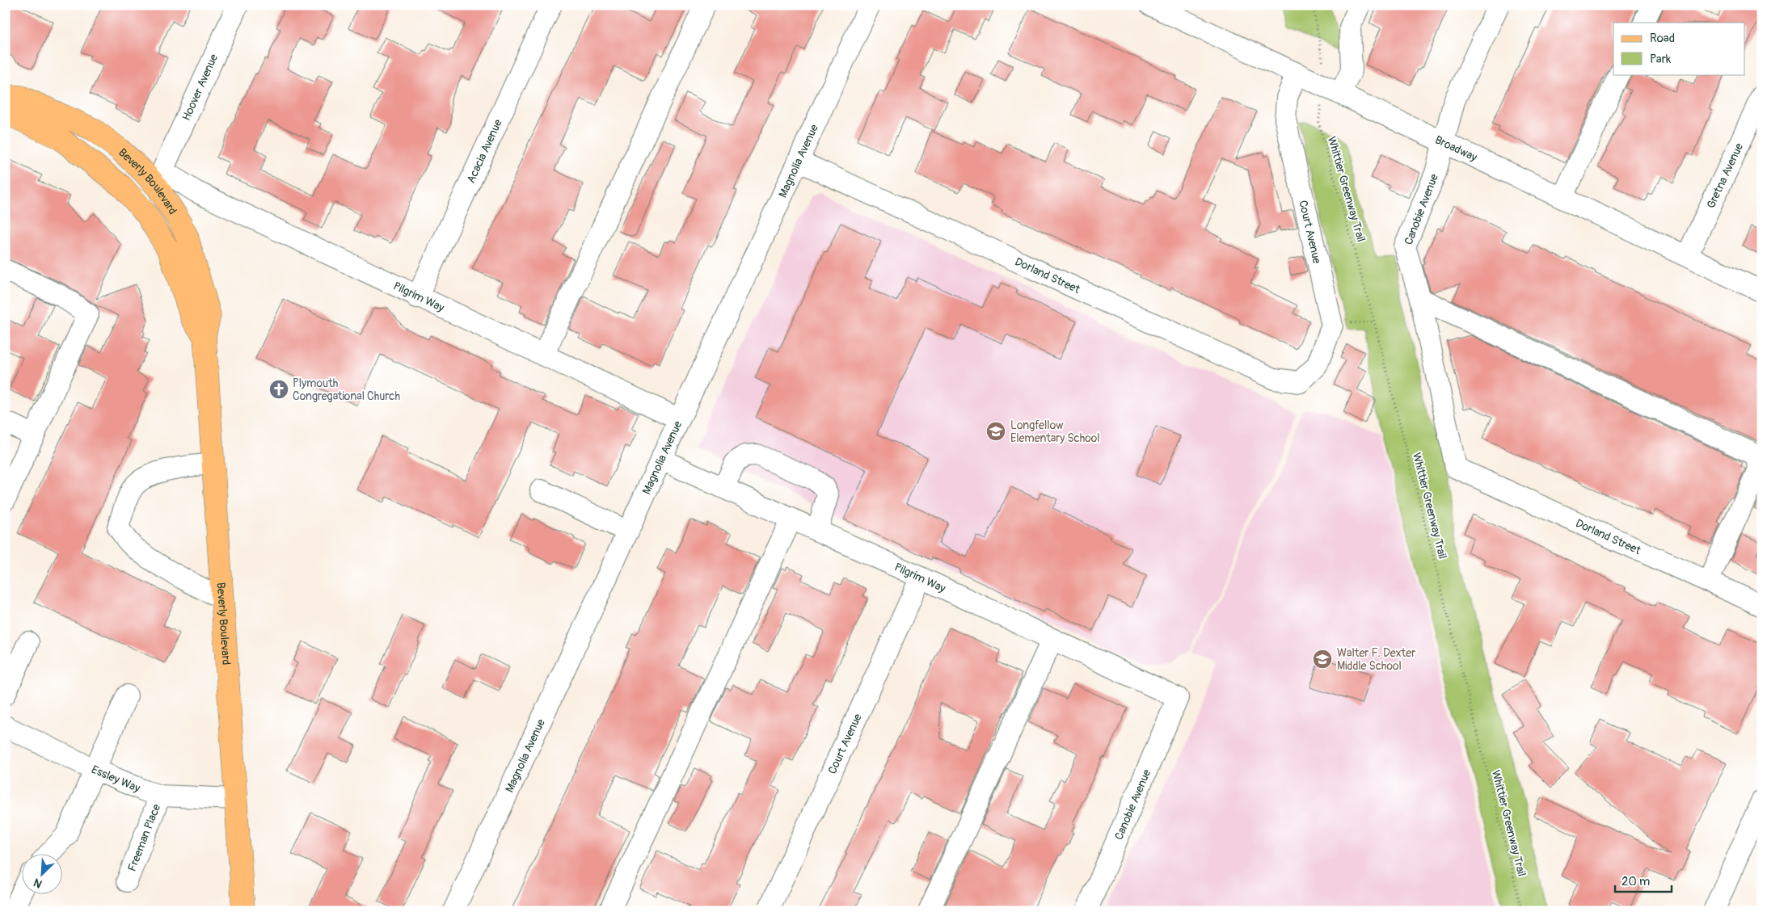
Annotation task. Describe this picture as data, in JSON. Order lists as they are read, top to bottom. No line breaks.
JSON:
{"streets":{"main road":["Beverly Boulevard"],"street":["Hoover Avenue","Broadway","Acacia Avenue","Magnolia Avenue","Gretna Avenue","Canobie Avenue","Court Avenue","Dorland Street","Pilgrim Way","Essley Way","Freeman Place"],"path":["Whittier Greenway Trail"]},"crossings":[["Hoover Avenue","Pilgrim Way"],["Broadway","Gretna Avenue"],["Broadway","Canobie Avenue"],["Broadway","Court Avenue"],["Acacia Avenue","Pilgrim Way"],["Magnolia Avenue","Dorland Street"],["Magnolia Avenue","Pilgrim Way"],["Beverly Boulevard","Essley Way"],["Canobie Avenue","Dorland Street"],["Canobie Avenue","Pilgrim Way"],["Court Avenue","Dorland Street"],["Court Avenue","Pilgrim Way"],["Essley Way","Freeman Place"]],"places":{"church":["Plymouth Congregational Church"],"school or university":["Longfellow Elementary School","Walter F. Dexter Middle School"]},"legend":["Road","Park"],"scale_bar":"20 m","north":"bottom left"}
